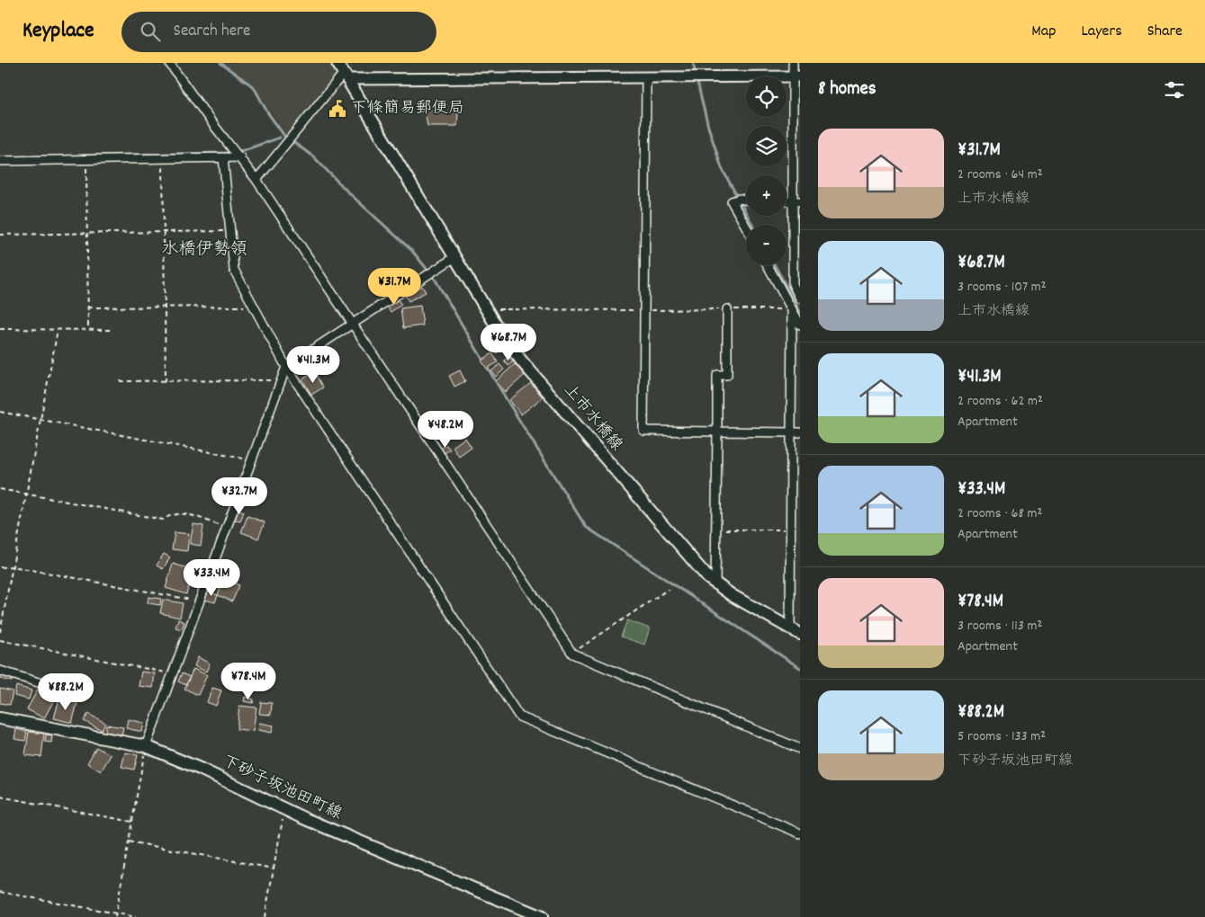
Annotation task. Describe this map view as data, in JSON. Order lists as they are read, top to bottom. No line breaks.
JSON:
{"streets":{"main road":["上市水橋線","下砂子坂池田町線"]},"districts":["水橋伊勢領"],"places":{"public building":["下條簡易郵便局"]},"page":{"header":"Keyplace","search":"Search here","nav":["Map","Layers","Share"],"heading":"8 homes","map_buttons":["+","−"],"list":[{"name":"¥31.7M","note":"2 rooms · 64 m² · 上市水橋線"},{"name":"¥68.7M","note":"3 rooms · 107 m² · 上市水橋線"},{"name":"¥41.3M","note":"2 rooms · 62 m² · Apartment"},{"name":"¥33.4M","note":"2 rooms · 68 m² · Apartment"},{"name":"¥78.4M","note":"3 rooms · 113 m² · Apartment"},{"name":"¥88.2M","note":"5 rooms · 133 m² · 下砂子坂池田町線"}],"price":["¥31.7M","¥68.7M","¥41.3M","¥48.2M","¥32.7M","¥33.4M","¥78.4M","¥88.2M"]}}
